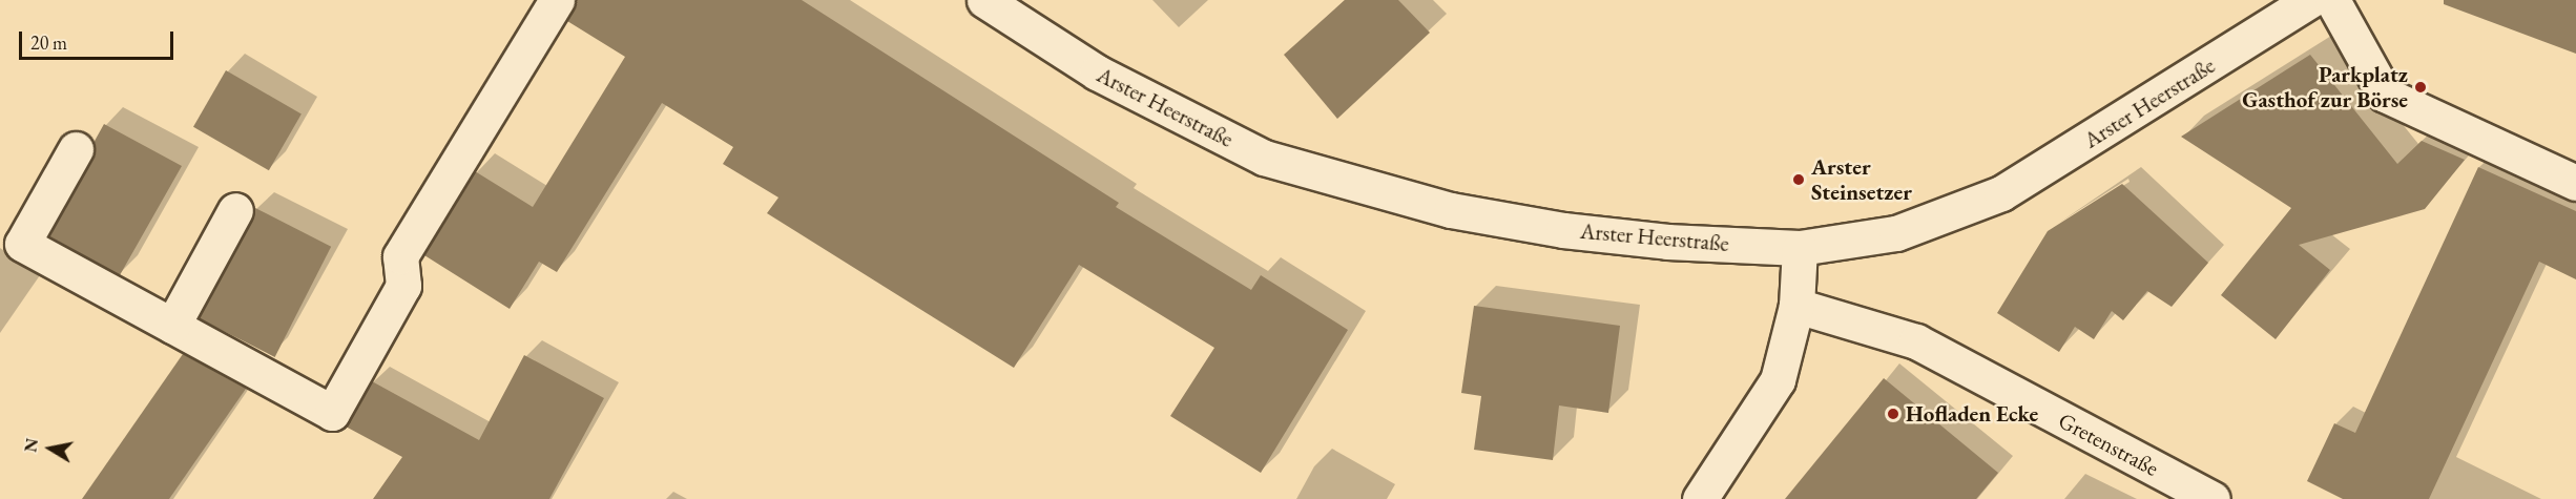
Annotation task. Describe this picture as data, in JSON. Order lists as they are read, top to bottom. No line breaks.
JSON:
{"streets":{"street":["Arster Heerstraße","Gretenstraße"]},"places":["Parkplatz Gasthof zur Börse","Arster Steinsetzer","Hofladen Ecke"],"scale_bar":"20 m","north":"left"}
